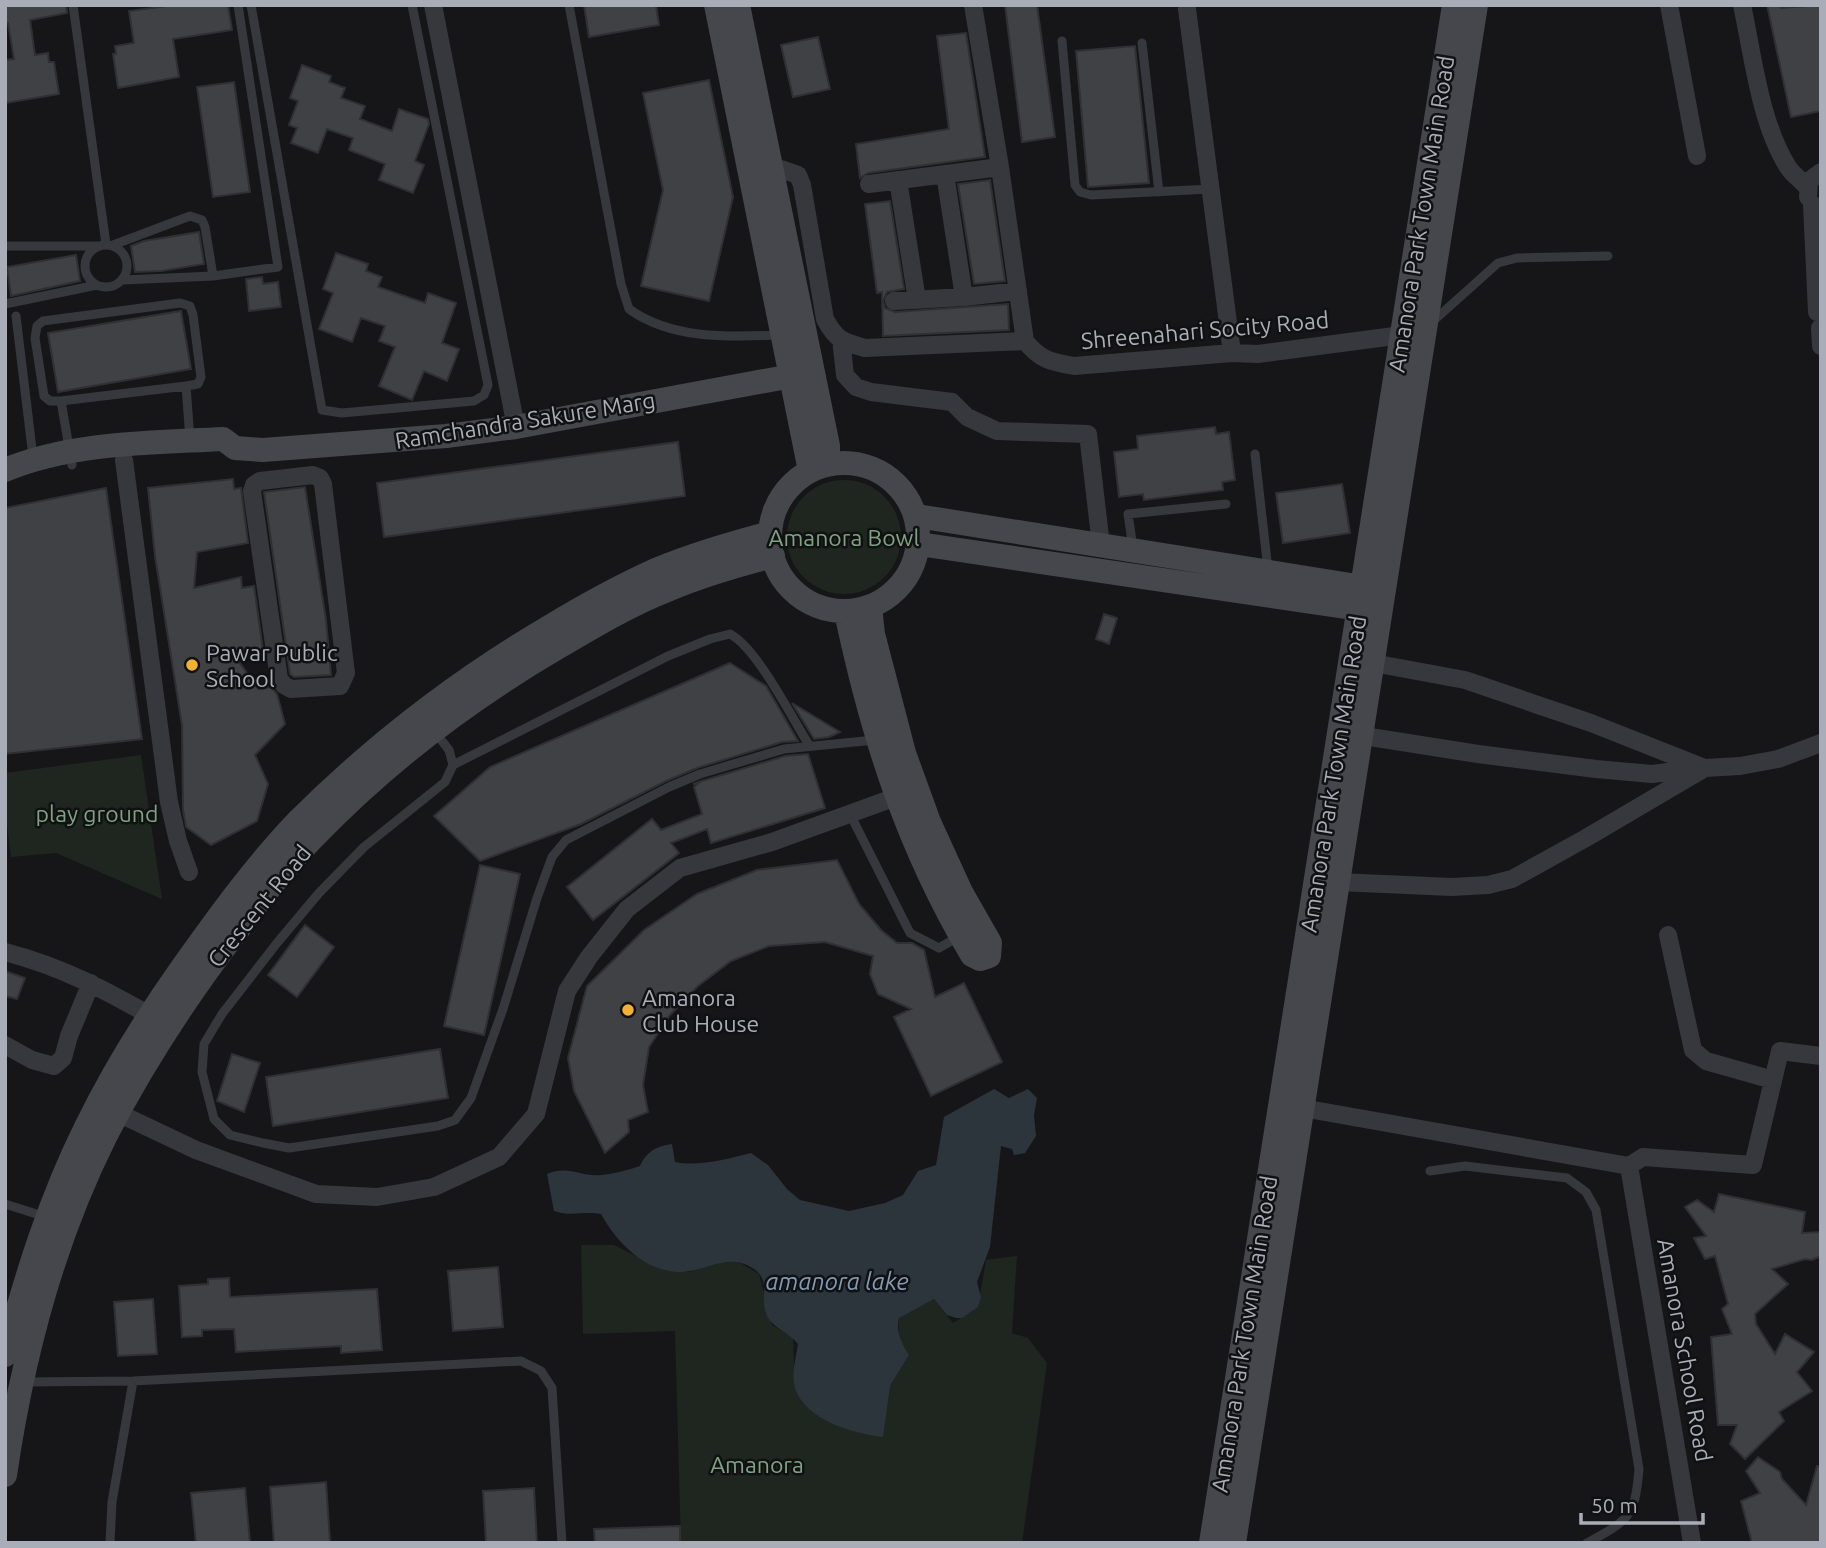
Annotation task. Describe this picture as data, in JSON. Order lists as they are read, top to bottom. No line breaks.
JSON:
{"streets":{"main road":["Amanora Park Town Main Road","Ramchandra Sakure Marg","Crescent Road"],"street":["Shreenahari Socity Road","Amanora School Road"]},"crossings":[["Amanora Park Town Main Road","Shreenahari Socity Road"]],"water":["amanora lake"],"parks":["Amanora Bowl","play ground","Amanora"],"places":["Pawar Public School","Amanora Club House"],"scale_bar":"50 m"}
